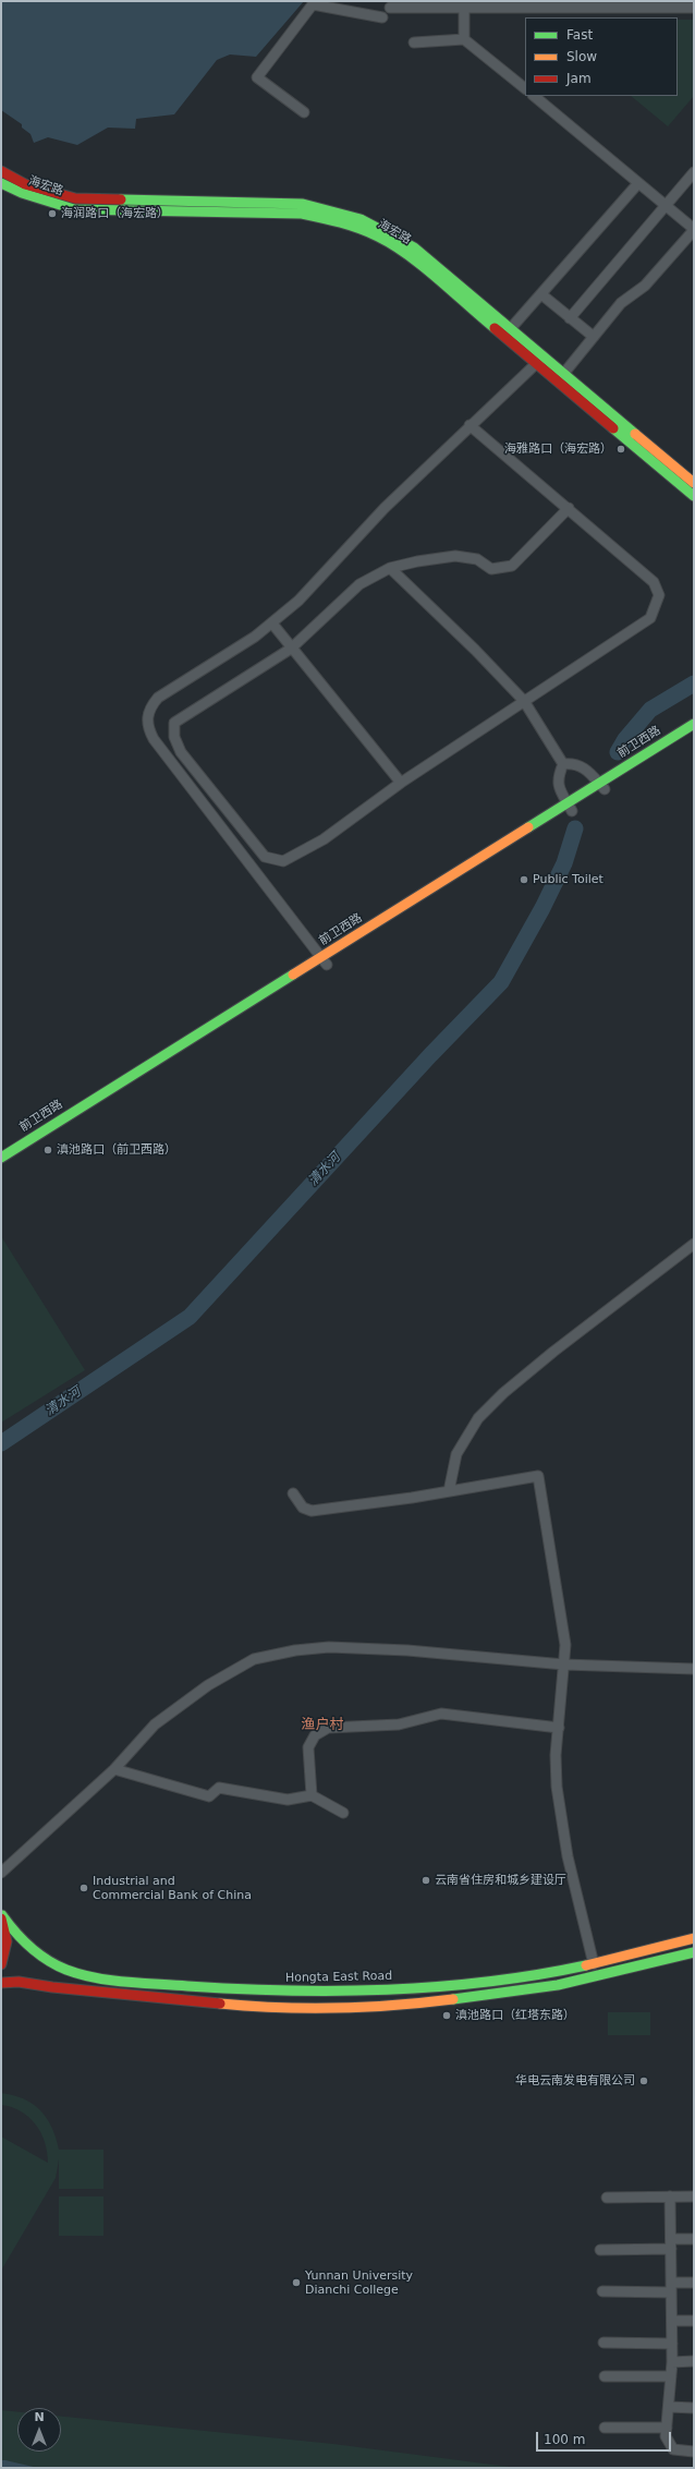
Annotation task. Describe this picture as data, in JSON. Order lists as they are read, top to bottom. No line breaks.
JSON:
{"streets":{"main road":["海宏路","前卫西路","Hongta East Road"]},"districts":["渔户村"],"water":["清水河"],"places":["海润路口（海宏路）","海雅路口（海宏路）","Public Toilet","滇池路口（前卫西路）","云南省住房和城乡建设厅","Industrial and Commercial Bank of China","滇池路口（红塔东路）","华电云南发电有限公司","Yunnan University Dianchi College"],"legend":["Fast","Slow","Jam"],"scale_bar":"100 m","north":"top"}
